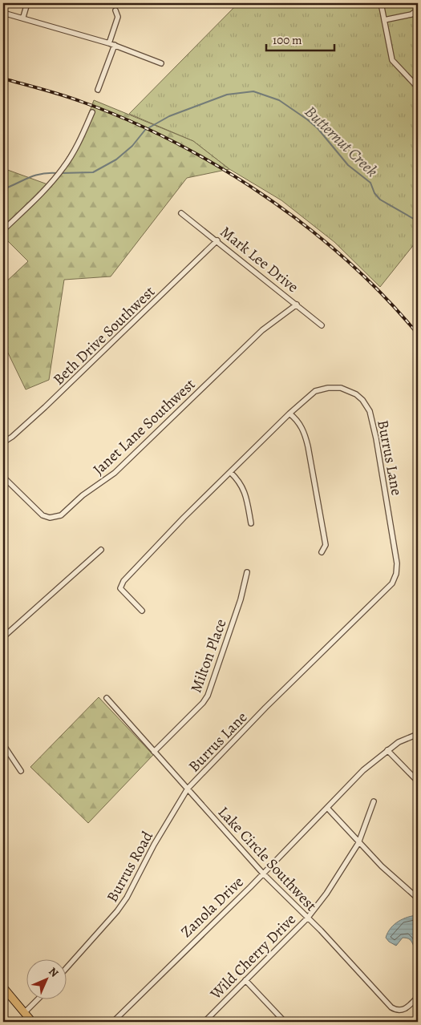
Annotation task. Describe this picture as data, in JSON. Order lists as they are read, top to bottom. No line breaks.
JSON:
{"streets":{"street":["Mark Lee Drive","Beth Drive Southwest","Janet Lane Southwest","Burrus Lane","Milton Place","Lake Circle Southwest","Burrus Road","Zanola Drive","Wild Cherry Drive"]},"crossings":[["Mark Lee Drive","Beth Drive Southwest"],["Mark Lee Drive","Janet Lane Southwest"],["Burrus Lane","Lake Circle Southwest"],["Burrus Lane","Burrus Road"],["Milton Place","Lake Circle Southwest"],["Lake Circle Southwest","Zanola Drive"],["Lake Circle Southwest","Wild Cherry Drive"]],"water":["Butternut Creek"],"scale_bar":"100 m","north":"top right"}
